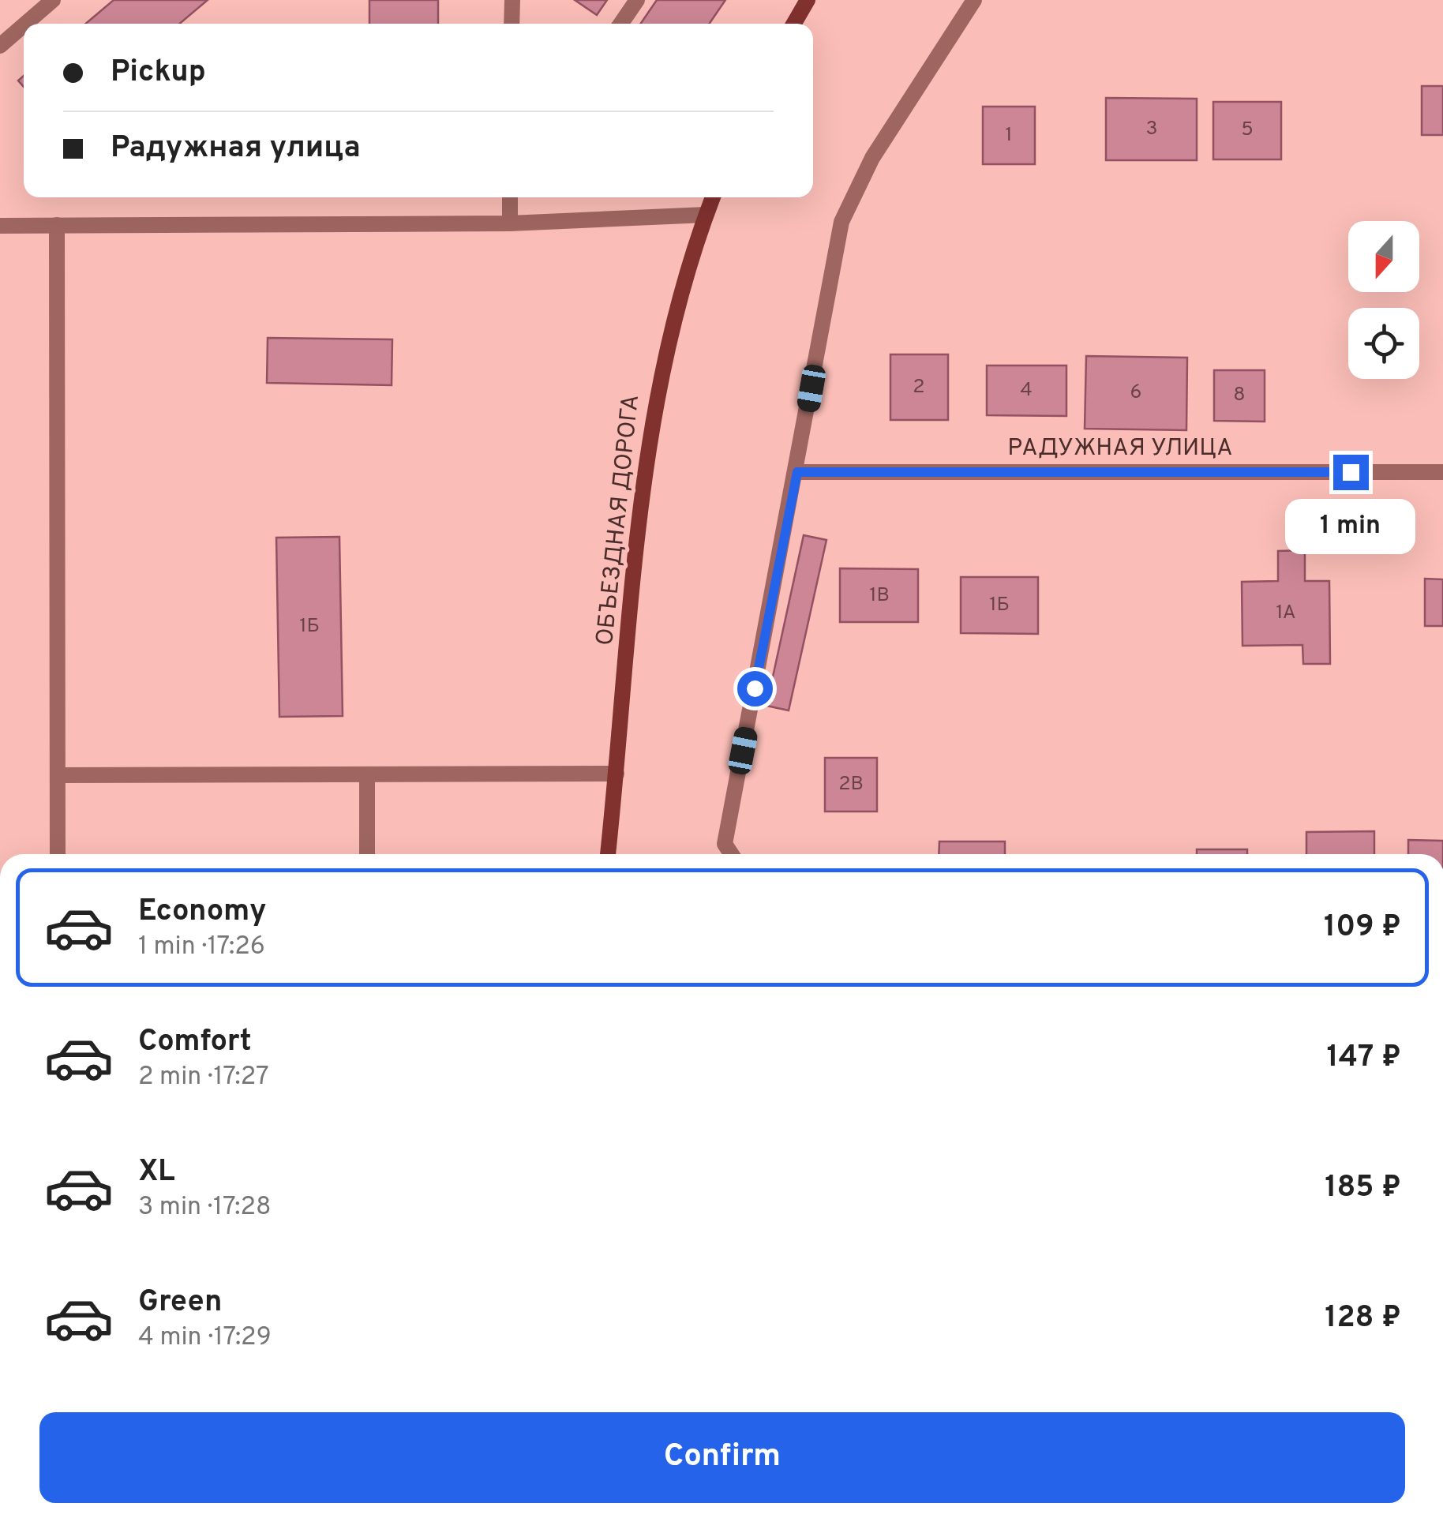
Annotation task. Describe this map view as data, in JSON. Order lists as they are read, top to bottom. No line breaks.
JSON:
{"streets":{"main road":["ОБЪЕЗДНАЯ ДОРОГА"],"street":["РАДУЖНАЯ УЛИЦА"]},"house_numbers":["3","5","1","2","4","6","8","1В","1Б","1А","1Б","2В"],"north":"bottom","page":{"banner":["Pickup","Радужная улица"],"bubble":"1 min","list":[{"name":"Economy","note":"1 min · 17:26","value":"109 ₽"},{"name":"Comfort","note":"2 min · 17:27","value":"147 ₽"},{"name":"XL","note":"3 min · 17:28","value":"185 ₽"},{"name":"Green","note":"4 min · 17:29","value":"128 ₽"}],"buttons":"Confirm"}}
